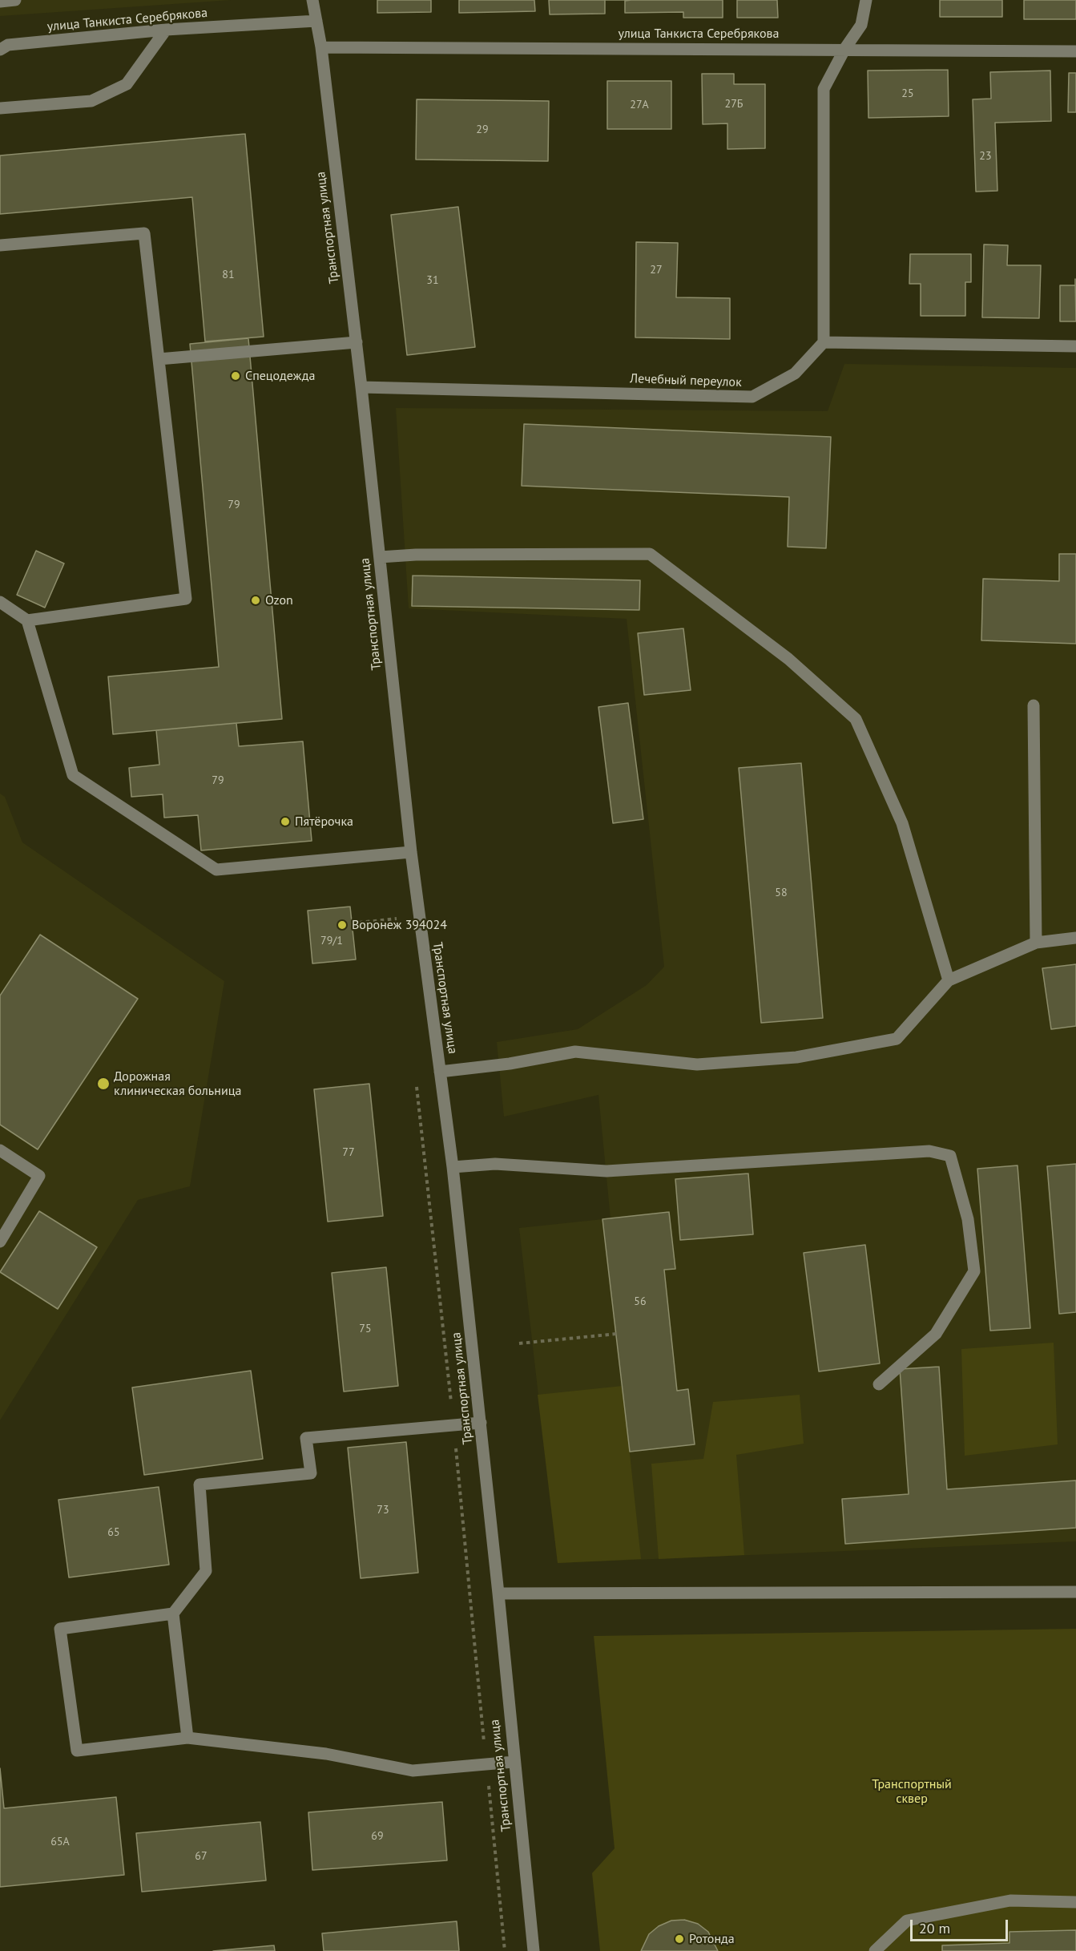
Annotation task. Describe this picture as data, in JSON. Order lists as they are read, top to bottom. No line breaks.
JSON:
{"streets":{"street":["улица Танкиста Серебрякова","Транспортная улица","Лечебный переулок"]},"crossings":[["улица Танкиста Серебрякова","Транспортная улица"],["Транспортная улица","Лечебный переулок"]],"parks":["Транспортный сквер"],"places":["Спецодежда","Ozon","Пятёрочка","Воронеж 394024","Дорожная клиническая больница","Ротонда"],"house_numbers":["25","27Б","27А","29","23","27","81","31","79","79","58","79/1","77","56","75","73","65","69","65А","67"],"scale_bar":"20 m"}
